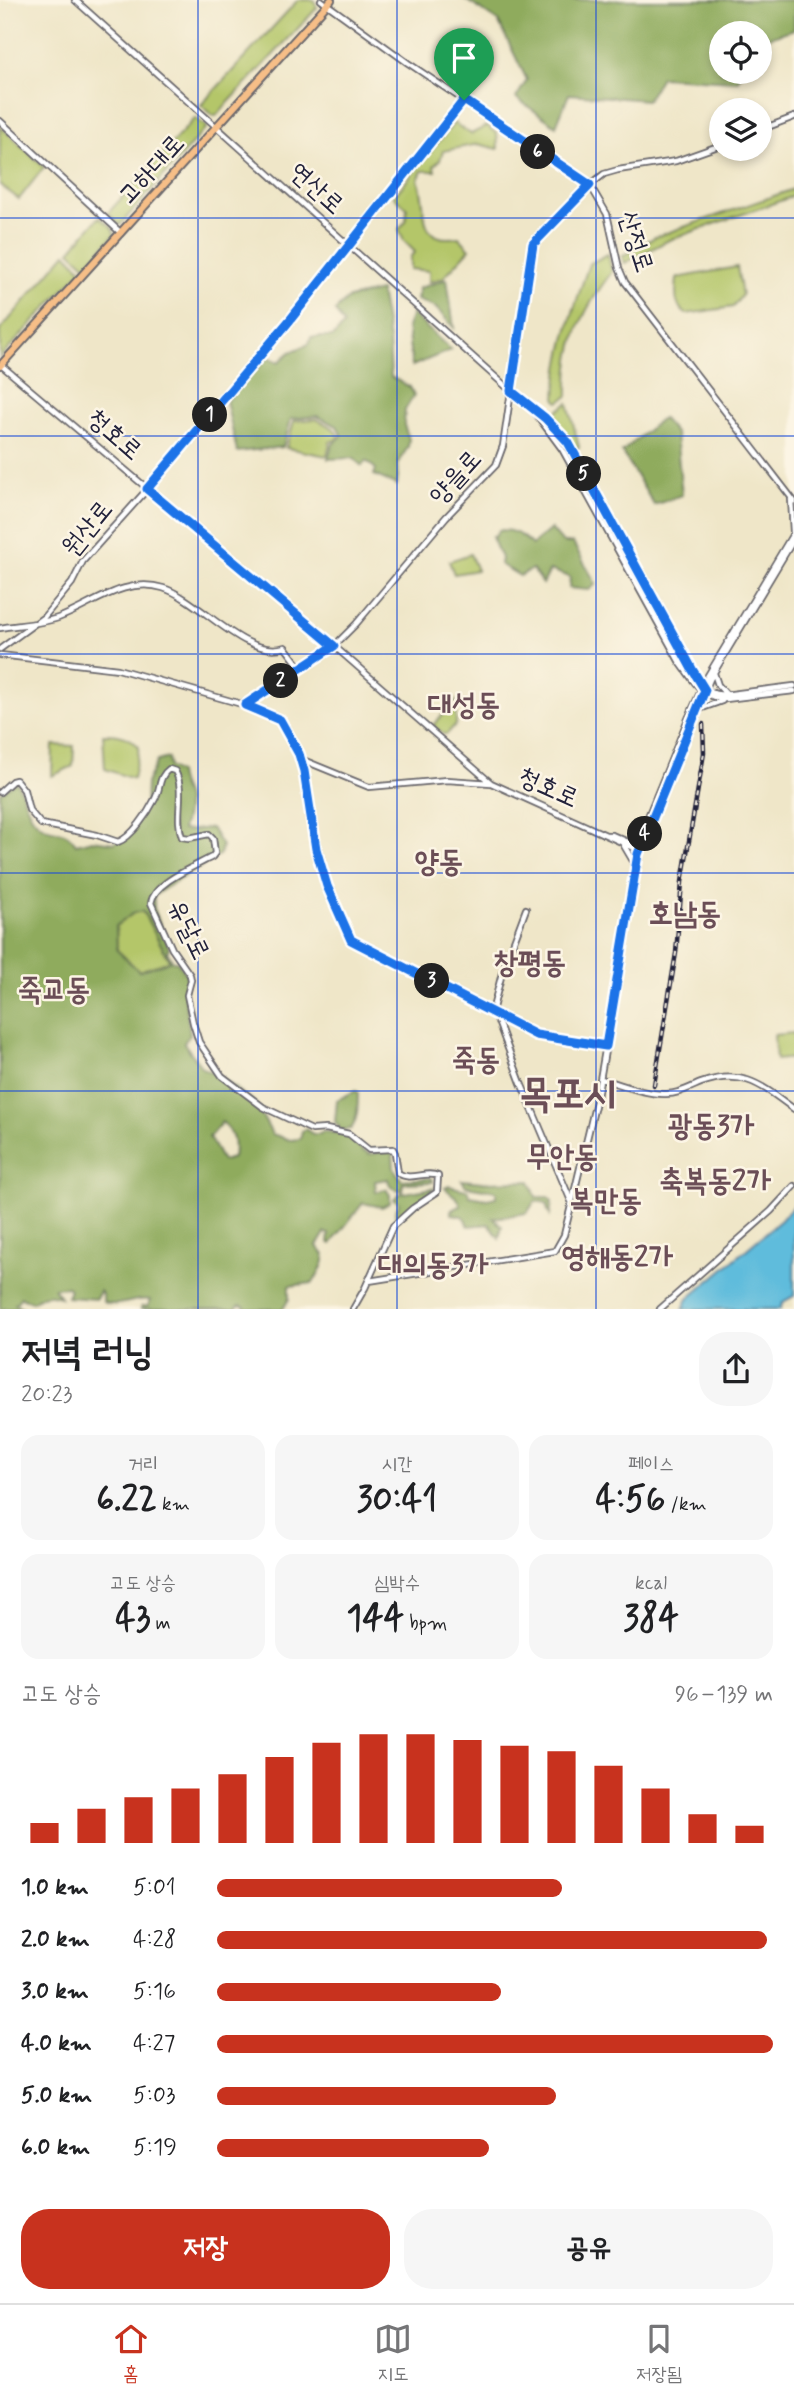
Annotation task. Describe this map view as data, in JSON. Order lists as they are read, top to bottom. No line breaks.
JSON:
{"streets":{"main road":["고하대로"],"street":["연산로","산정로","청호로","양을로","원산로","유달로"]},"crossings":[["고하대로","연산로"],["고하대로","산정로"],["고하대로","청호로"],["연산로","양을로"],["연산로","원산로"],["산정로","양을로"],["산정로","원산로"],["청호로","양을로"],["청호로","원산로"]],"districts":["대성동","양동","호남동","창평동","죽교동","죽동","목포시","광동3가","무안동","축복동2가","복만동","영해동2가","대의동3가"],"page":{"pins":["6","1","5","2","4","3"],"heading":["저녁 러닝","20:23"],"stats":[["거리","6.22 km"],["시간","30:41"],["페이스","4:56 /km"],["고도 상승","43 m"],["심박수","144 bpm"],["kcal","384"]],"chart":["고도 상승","96–139 m"],"list":[{"name":"1.0 km","note":"5:01"},{"name":"2.0 km","note":"4:28"},{"name":"3.0 km","note":"5:16"},{"name":"4.0 km","note":"4:27"},{"name":"5.0 km","note":"5:03"},{"name":"6.0 km","note":"5:19"}],"buttons":["저장","공유"],"tabs":["홈","지도","저장됨"]}}
